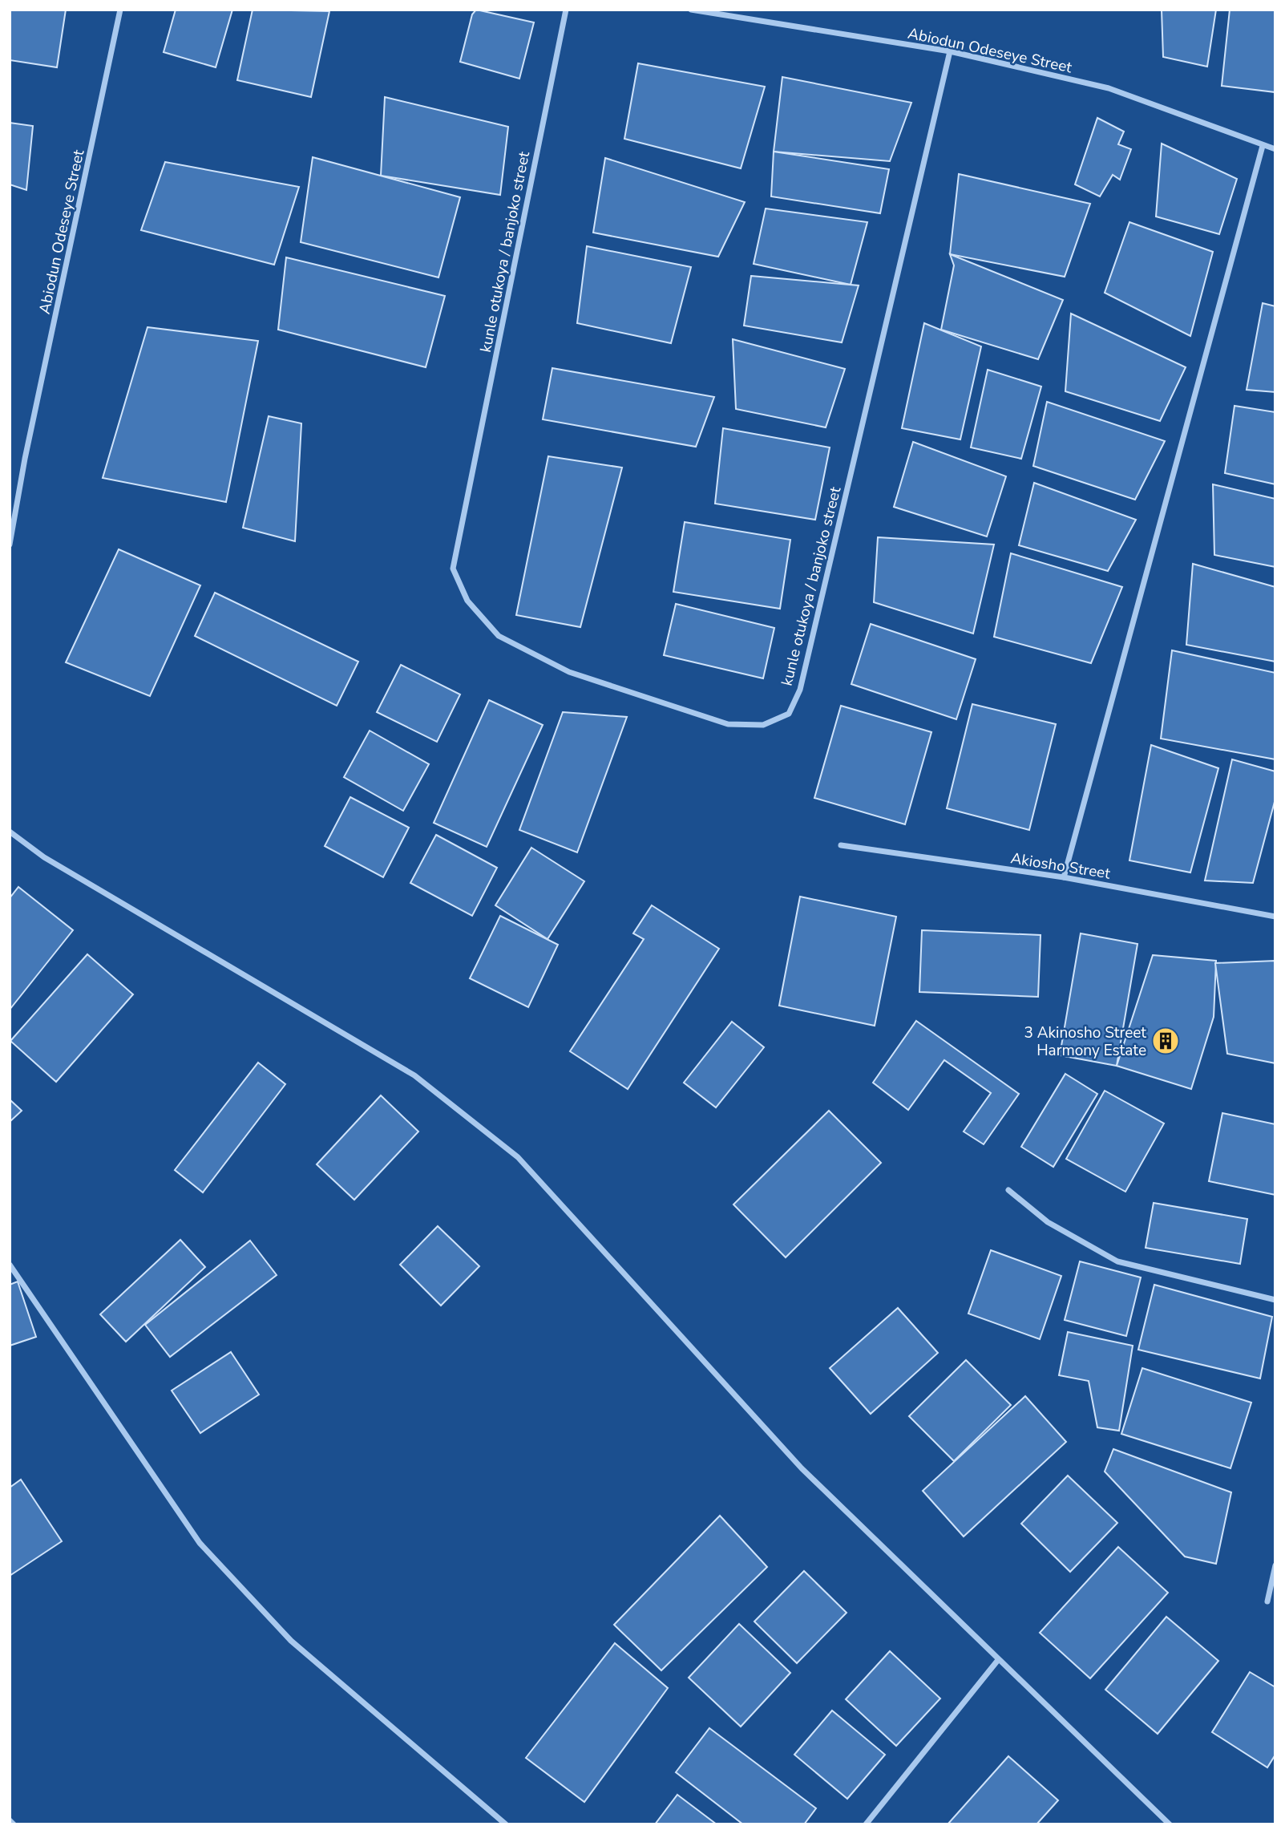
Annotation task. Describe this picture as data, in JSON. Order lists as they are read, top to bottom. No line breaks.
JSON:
{"streets":{"street":["Abiodun Odeseye Street","kunle otukoya / banjoko street","Akiosho Street"]},"crossings":[["Abiodun Odeseye Street","kunle otukoya / banjoko street"]],"places":{"building":["3 Akinosho Street Harmony Estate"]}}
